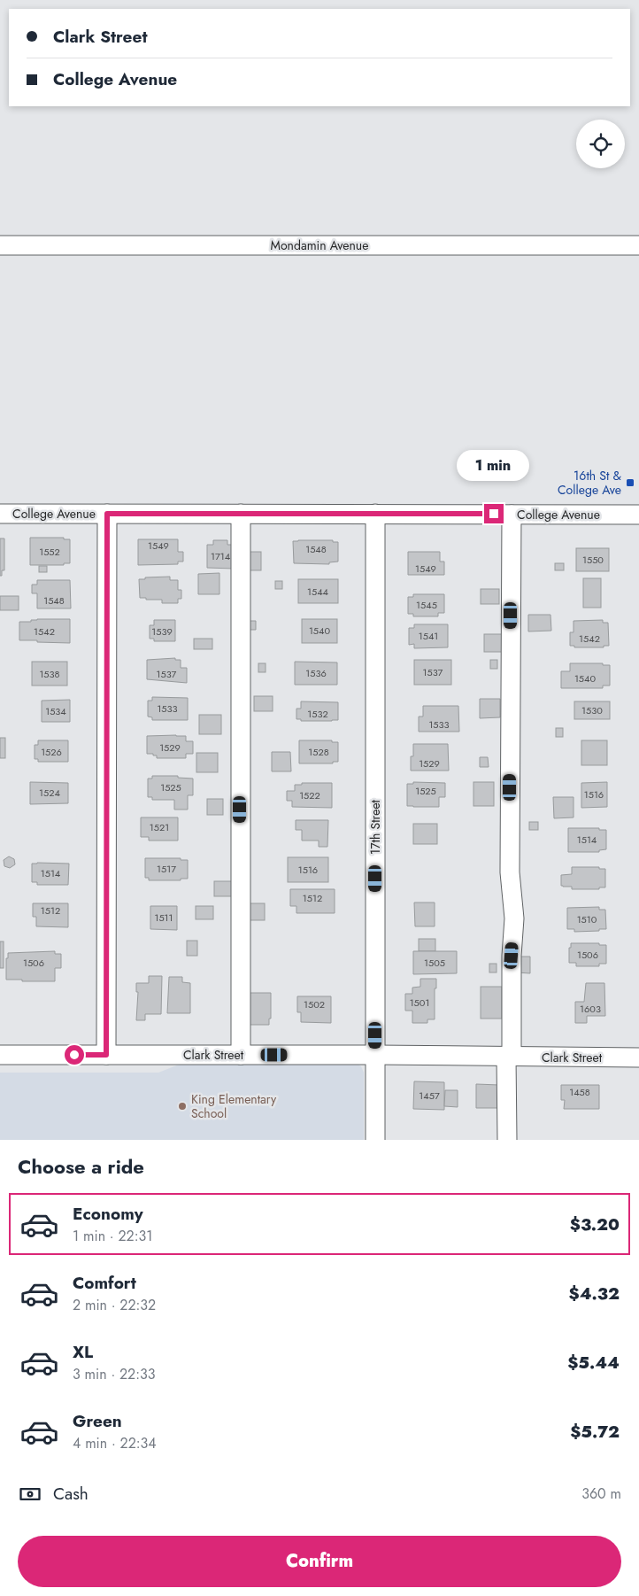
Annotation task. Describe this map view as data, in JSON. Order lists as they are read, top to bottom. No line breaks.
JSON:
{"streets":{"street":["Mondamin Avenue","College Avenue","17th Street","Clark Street"]},"crossings":[["College Avenue","17th Street"],["17th Street","Clark Street"]],"places":{"transit":["16th St & College Ave"],"other":["King Elementary School"]},"house_numbers":["1549","1548","1552","1714","1550","1549","1544","1548","1545","1540","1542","1539","1541","1542","1537","1536","1538","1537","1540","1533","1530","1534","1532","1533","1529","1526","1528","1529","1525","1525","1524","1516","1522","1521","1514","1517","1516","1514","1512","1512","1511","1510","1506","1506","1505","1501","1502","1603","1458","1457"],"page":{"banner":["Clark Street","College Avenue"],"bubble":"1 min","heading":"Choose a ride","list":[{"name":"Economy","note":"1 min · 22:31","value":"$3.20"},{"name":"Comfort","note":"2 min · 22:32","value":"$4.32"},{"name":"XL","note":"3 min · 22:33","value":"$5.44"},{"name":"Green","note":"4 min · 22:34","value":"$5.72"}],"pay":["Cash","360 m"],"buttons":"Confirm"}}
